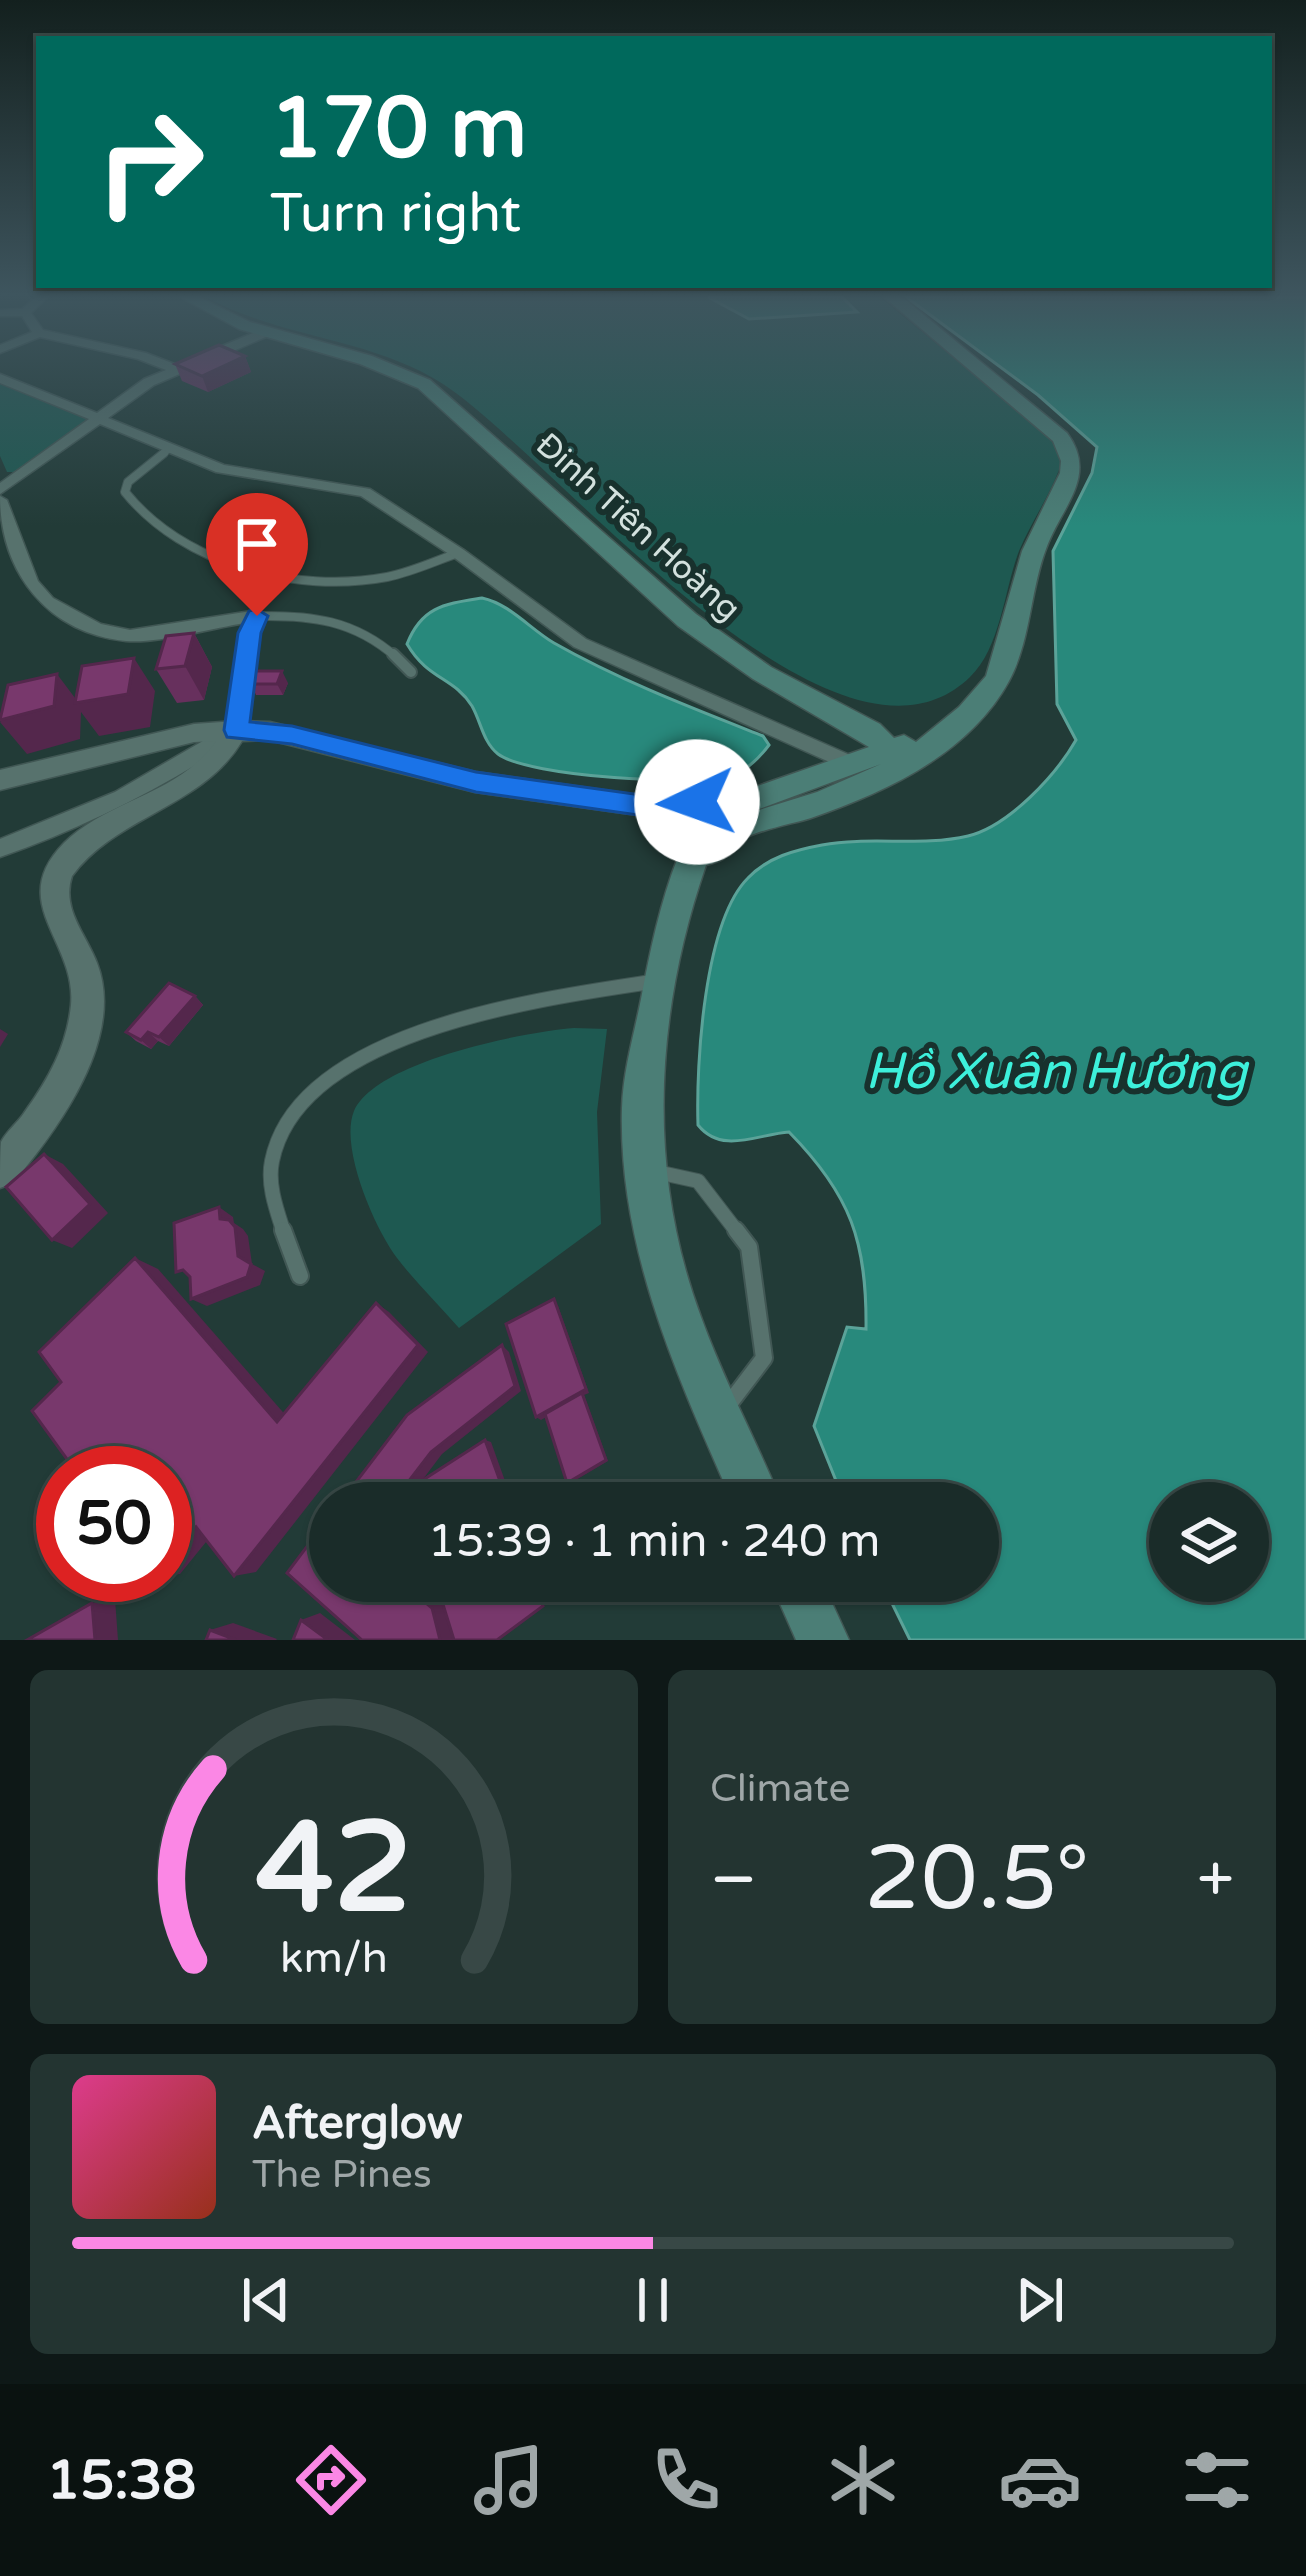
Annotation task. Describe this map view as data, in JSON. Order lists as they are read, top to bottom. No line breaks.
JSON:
{"streets":{"main road":["Đinh Tiên Hoàng"]},"water":["Hồ Xuân Hương"],"page":{"turn":["170 m","Turn right"],"limit":"50","trip":"15:39 · 1 min · 240 m","tile":"Climate","heat":["−","20.5°","+"],"song":["Afterglow","The Pines"],"tabs":"15:38","gauge":["42","km/h"]}}
